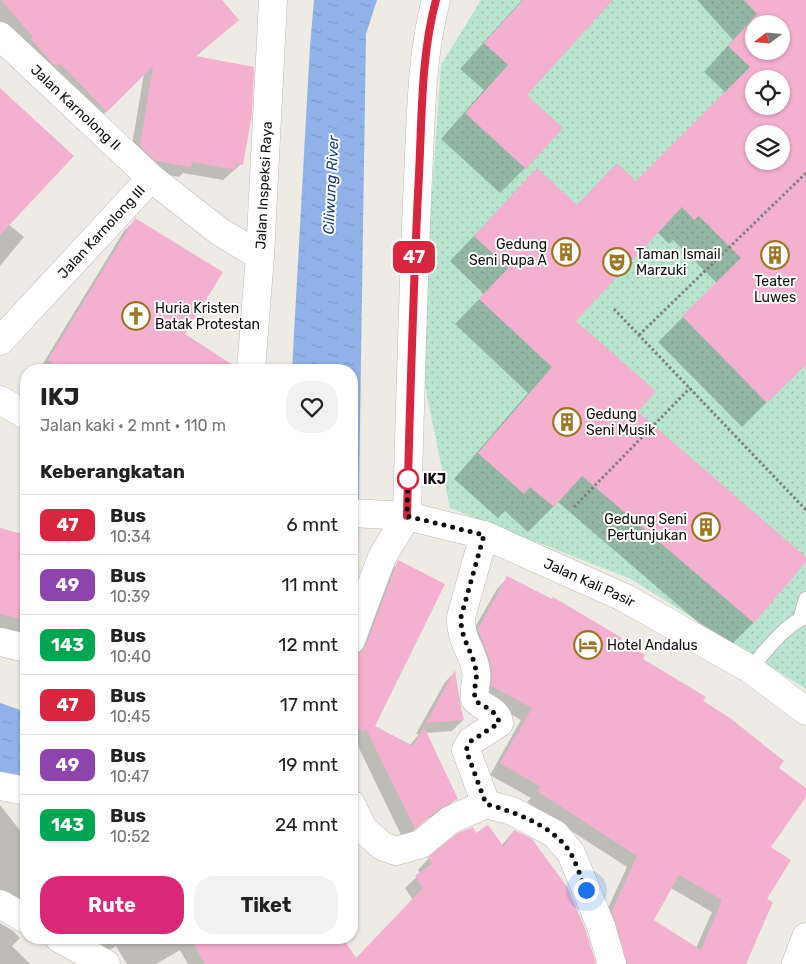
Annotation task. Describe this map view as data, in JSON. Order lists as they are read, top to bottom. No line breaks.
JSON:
{"streets":{"street":["Jalan Karnolong II","Jalan Inspeksi Raya","Jalan Karnolong III","Jalan Kali Pasir"]},"crossings":[["Jalan Karnolong II","Jalan Karnolong III"],["Jalan Inspeksi Raya","Jalan Karnolong III"]],"water":["Ciliwung River"],"places":{"building":["Gedung Seni Rupa A","Teater Luwes","Gedung Seni Musik","Gedung Seni Pertunjukan"],"theatre":["Taman Ismail Marzuki"],"church":["Huria Kristen Batak Protestan"],"other":["IKJ"],"hotel":["Hotel Andalus"]},"lines":["bus line 47"],"north":"left","page":{"on_map":"47","heading":[["IKJ","Jalan kaki · 2 mnt · 110 m"],"Keberangkatan"],"list":[{"mark":"47","name":"Bus","note":"10:34","value":"6 mnt"},{"mark":"49","name":"Bus","note":"10:39","value":"11 mnt"},{"mark":"143","name":"Bus","note":"10:40","value":"12 mnt"},{"mark":"47","name":"Bus","note":"10:45","value":"17 mnt"},{"mark":"49","name":"Bus","note":"10:47","value":"19 mnt"},{"mark":"143","name":"Bus","note":"10:52","value":"24 mnt"}],"buttons":["Rute","Tiket"]}}
